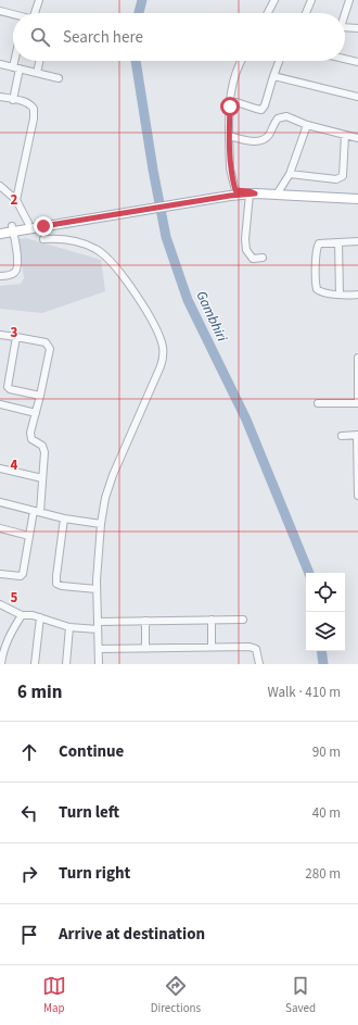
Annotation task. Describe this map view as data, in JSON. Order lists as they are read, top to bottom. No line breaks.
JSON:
{"water":["Gambhiri"],"page":{"search":"Search here","heading":["6 min","Walk · 410 m"],"list":[["Continue","90 m"],["Turn left","40 m"],["Turn right","280 m"],"Arrive at destination"],"nav":["Map","Directions","Saved"]},"grid":{"rows":["2","3","4","5"]}}
